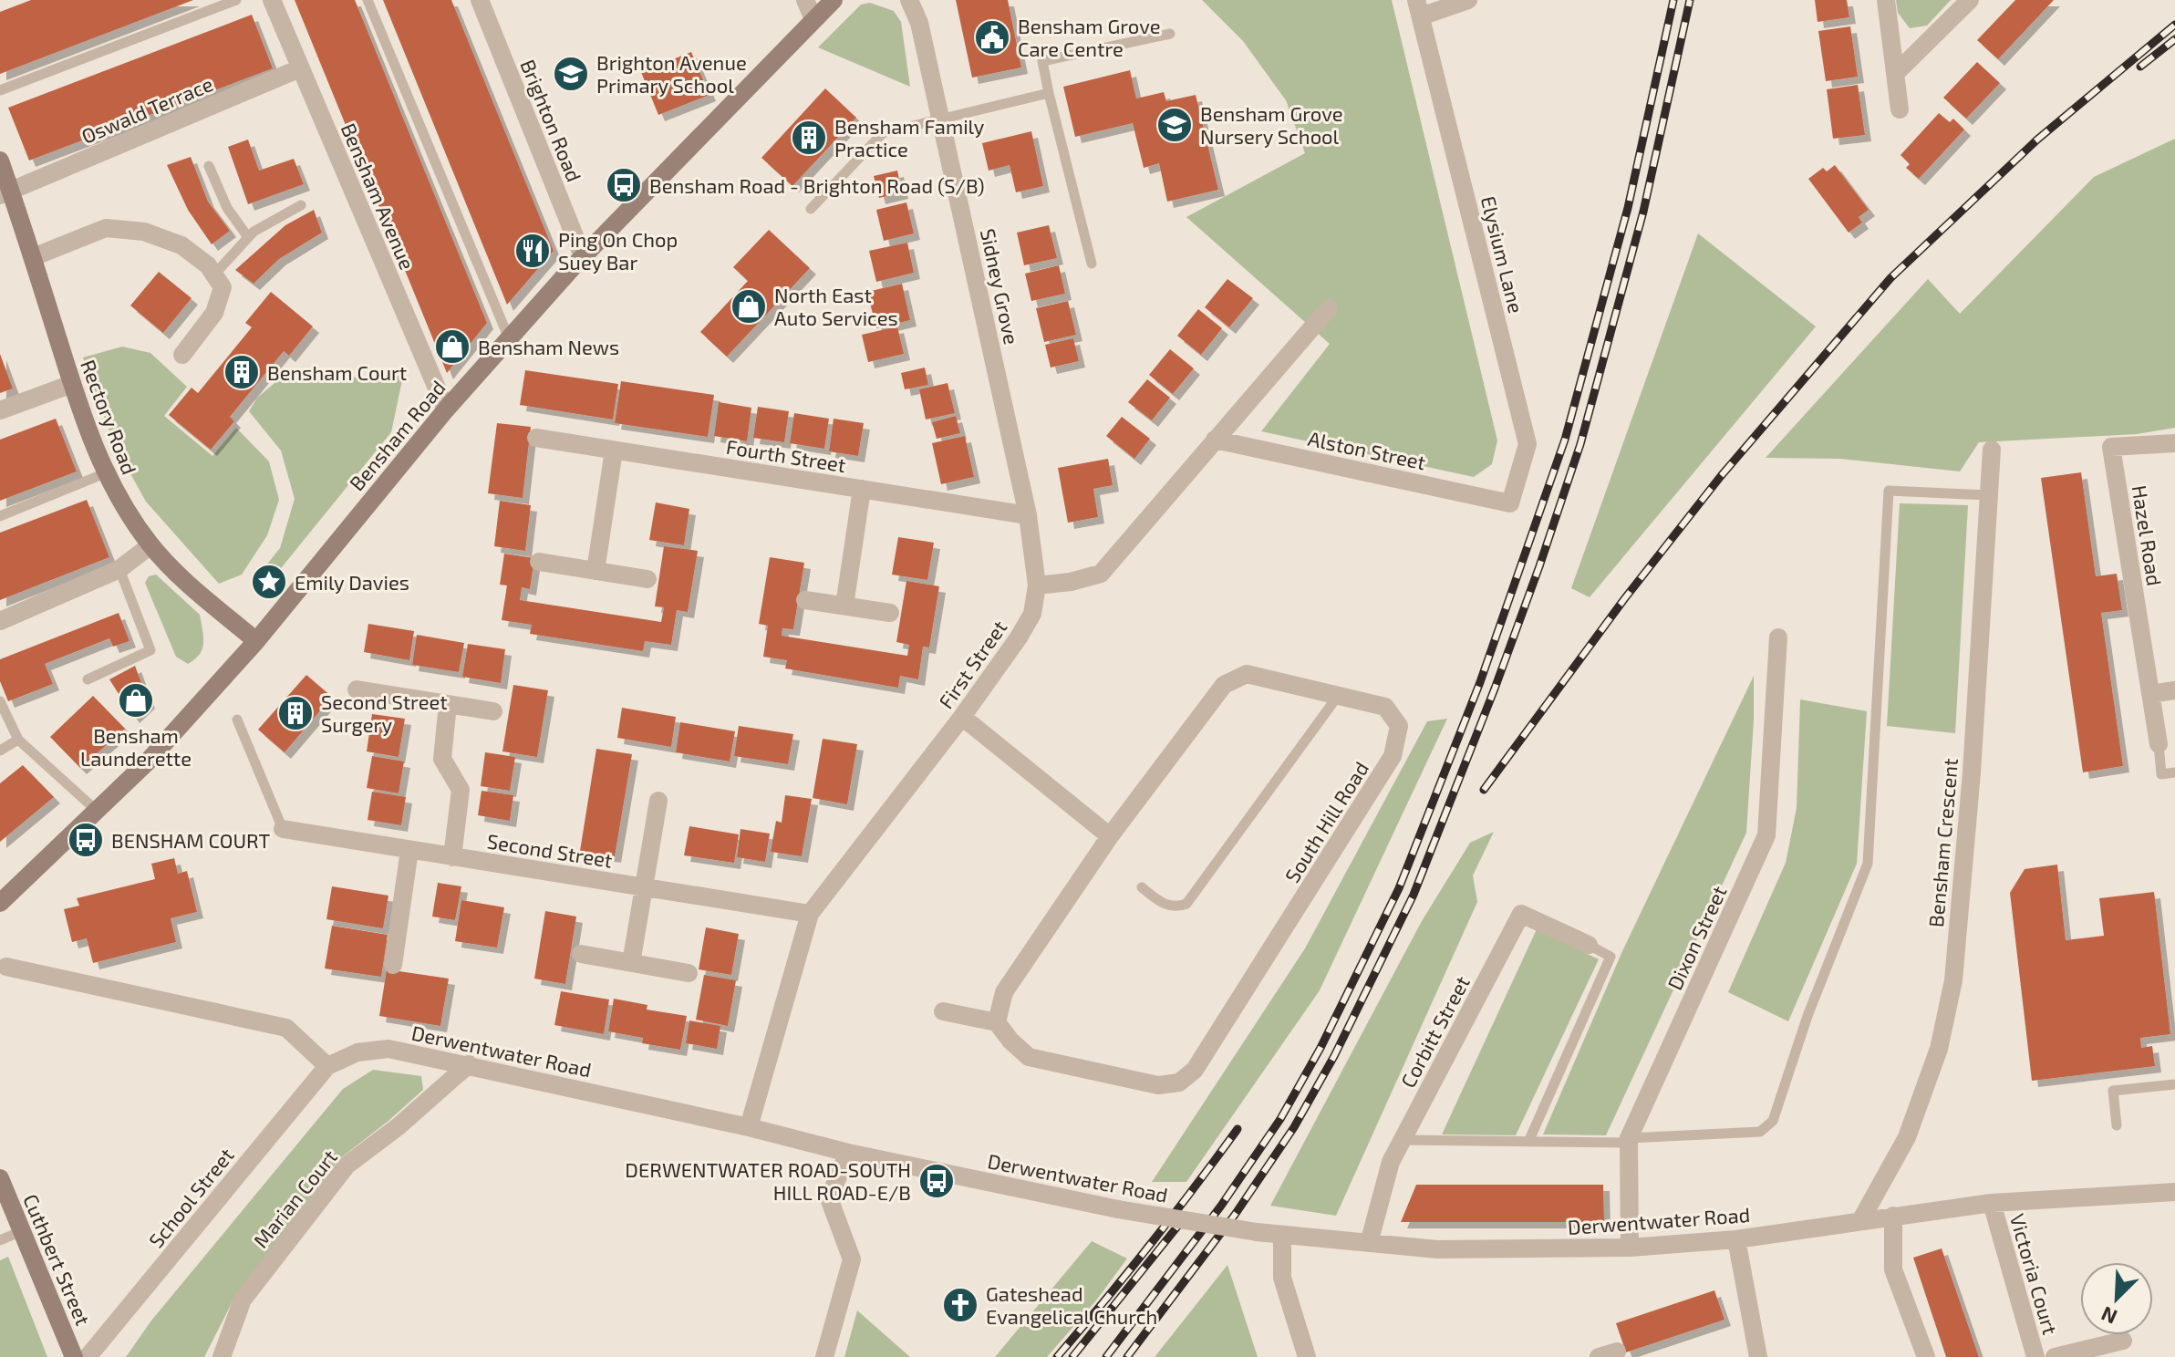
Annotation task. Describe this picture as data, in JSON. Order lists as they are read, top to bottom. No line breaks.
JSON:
{"streets":{"main road":["Rectory Road","Bensham Road","Cuthbert Street"],"street":["Oswald Terrace","Brighton Road","Bensham Avenue","Elysium Lane","Sidney Grove","Alston Street","Fourth Street","Hazel Road","First Street","South Hill Road","Bensham Crescent","Second Street","Dixon Street","Corbitt Street","Derwentwater Road","School Street","Marian Court","Victoria Court"]},"crossings":[["Oswald Terrace","Bensham Avenue"],["Oswald Terrace","Rectory Road"],["Brighton Road","Bensham Road"],["Bensham Avenue","Bensham Road"],["Elysium Lane","Alston Street"],["Sidney Grove","Fourth Street"],["Sidney Grove","First Street"],["Rectory Road","Bensham Road"],["First Street","Second Street"],["First Street","Derwentwater Road"],["Bensham Crescent","Derwentwater Road"],["Dixon Street","Derwentwater Road"],["Corbitt Street","Derwentwater Road"],["Derwentwater Road","School Street"],["Derwentwater Road","Marian Court"],["Derwentwater Road","Victoria Court"]],"places":{"public building":["Bensham Grove Care Centre"],"school or university":["Brighton Avenue Primary School","Bensham Grove Nursery School"],"building":["Bensham Family Practice","Bensham Court","Second Street Surgery"],"bus stop":["Bensham Road - Brighton Road (S/B)","BENSHAM COURT","DERWENTWATER ROAD-SOUTH HILL ROAD-E/B"],"restaurant":["Ping On Chop Suey Bar"],"shop":["North East Auto Services","Bensham News","Bensham Launderette"],"place":["Emily Davies"],"church":["Gateshead Evangelical Church"]},"north":"bottom left"}
